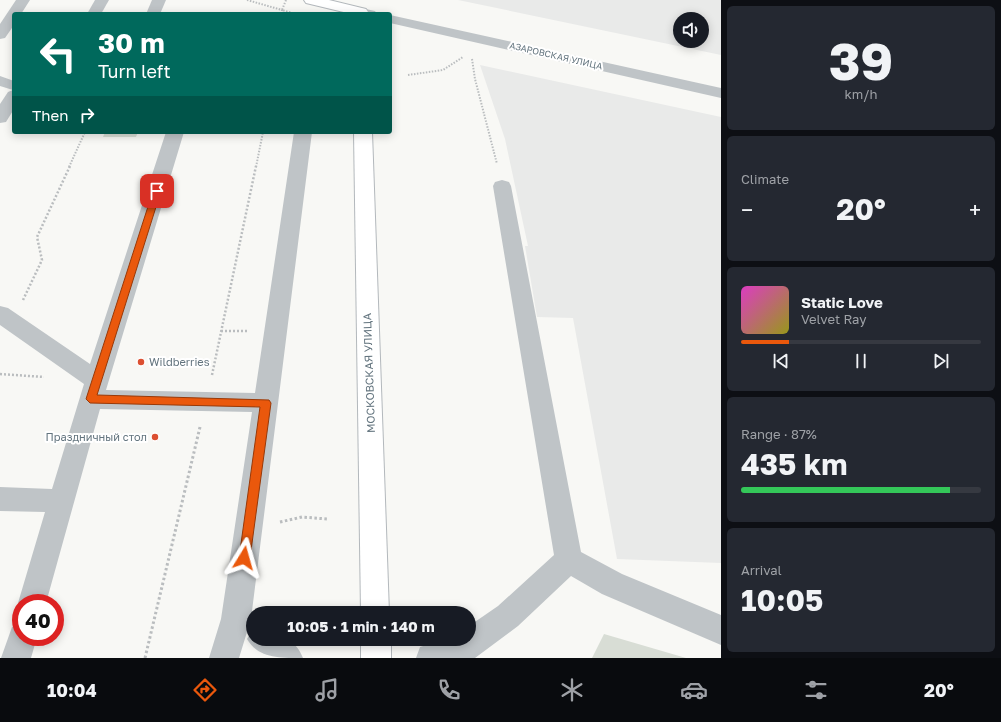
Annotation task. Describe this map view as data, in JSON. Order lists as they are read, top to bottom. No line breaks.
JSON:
{"streets":{"main road":["МОСКОВСКАЯ УЛИЦА"],"street":["АЗАРОВСКАЯ УЛИЦА"]},"places":["Wildberries","Праздничный стол"],"page":{"tile":[["39","km/h"],"Climate",["Range · 87%","435 km"],["Arrival","10:05"]],"turn":["30 m","Turn left"],"then":"Then","heat":["−","20°","+"],"song":["Static Love","Velvet Ray"],"limit":"40","trip":"10:05 · 1 min · 140 m","tabs":["10:04","20°"]}}
